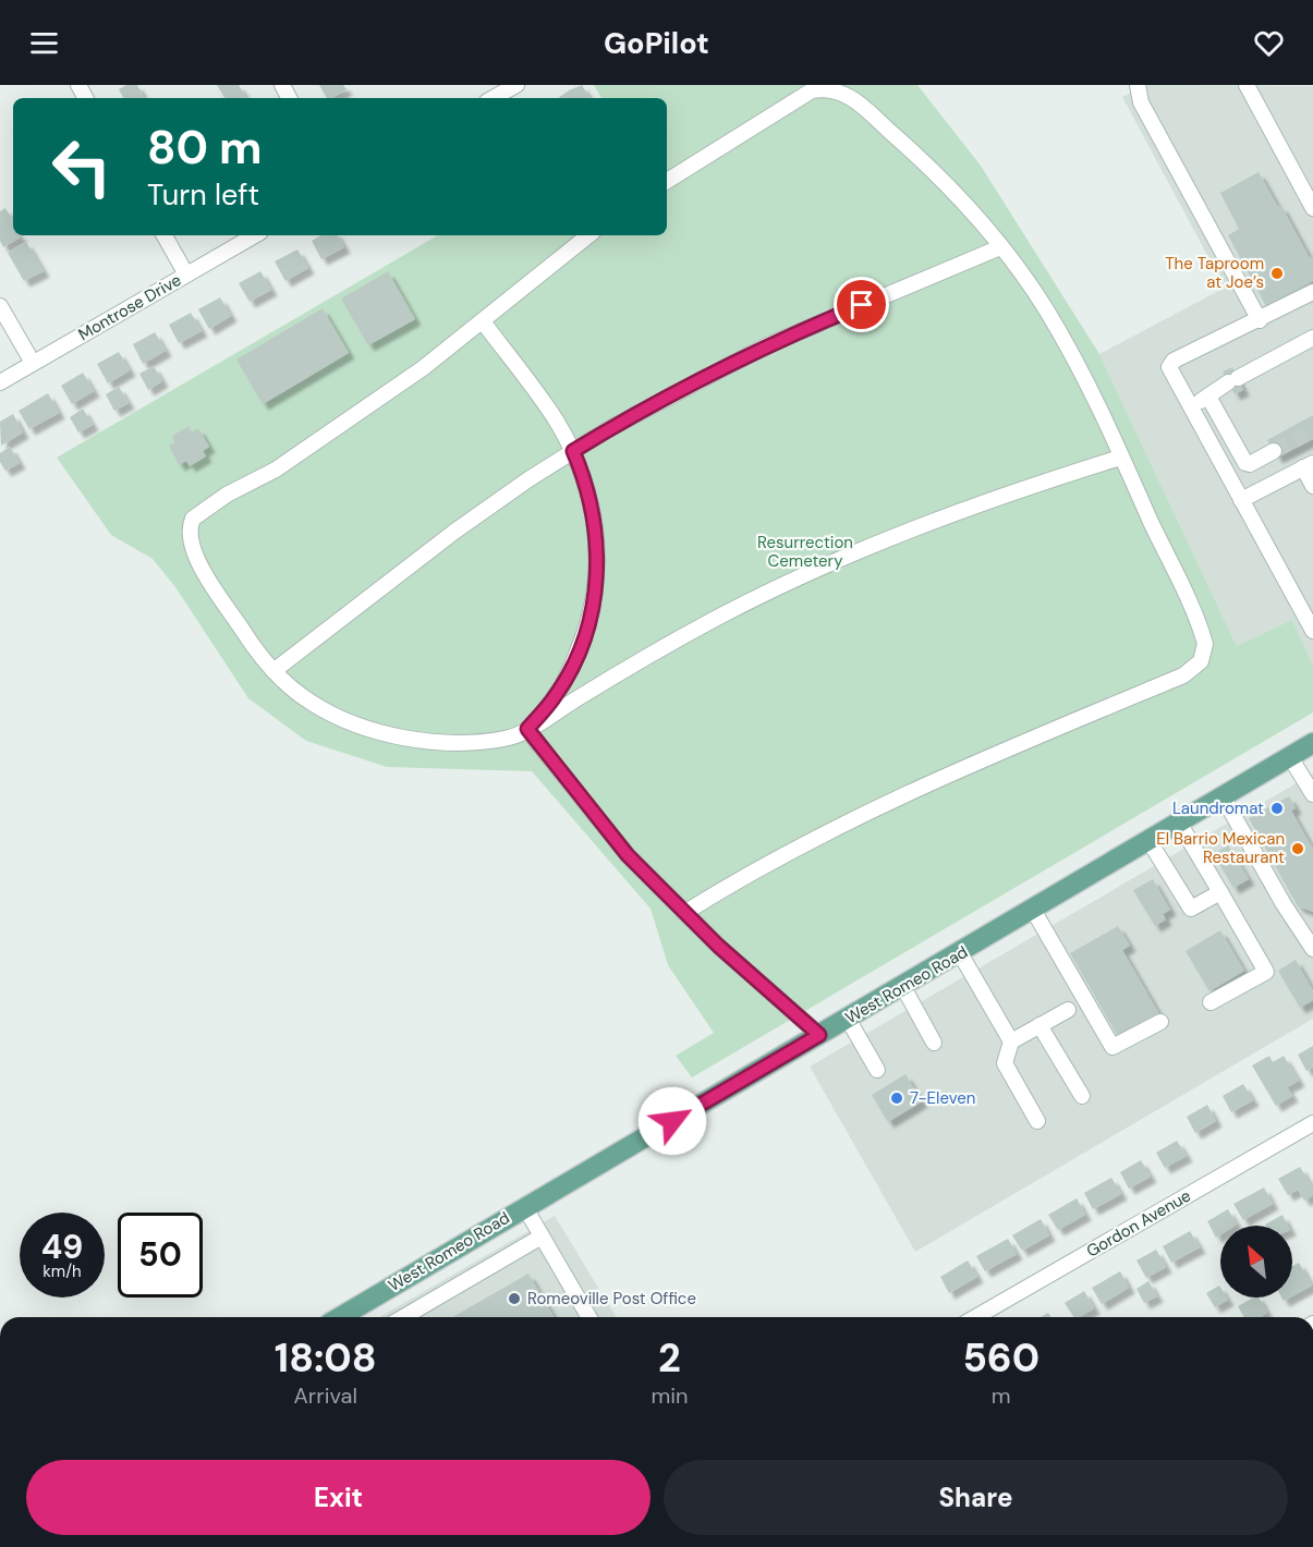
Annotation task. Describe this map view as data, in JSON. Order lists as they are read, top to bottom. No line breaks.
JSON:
{"streets":{"main road":["West Romeo Road"],"street":["Montrose Drive","Gordon Avenue"]},"parks":["Resurrection Cemetery"],"places":["The Taproom at Joe’s","Laundromat","El Barrio Mexican Restaurant","7-Eleven","Romeoville Post Office"],"north":"top left","page":{"header":"GoPilot","turn":["80 m","Turn left"],"speed":"49 km/h","limit":"50","eta":["18:08","Arrival","2","min","560","m"],"buttons":["Exit","Share"]}}
